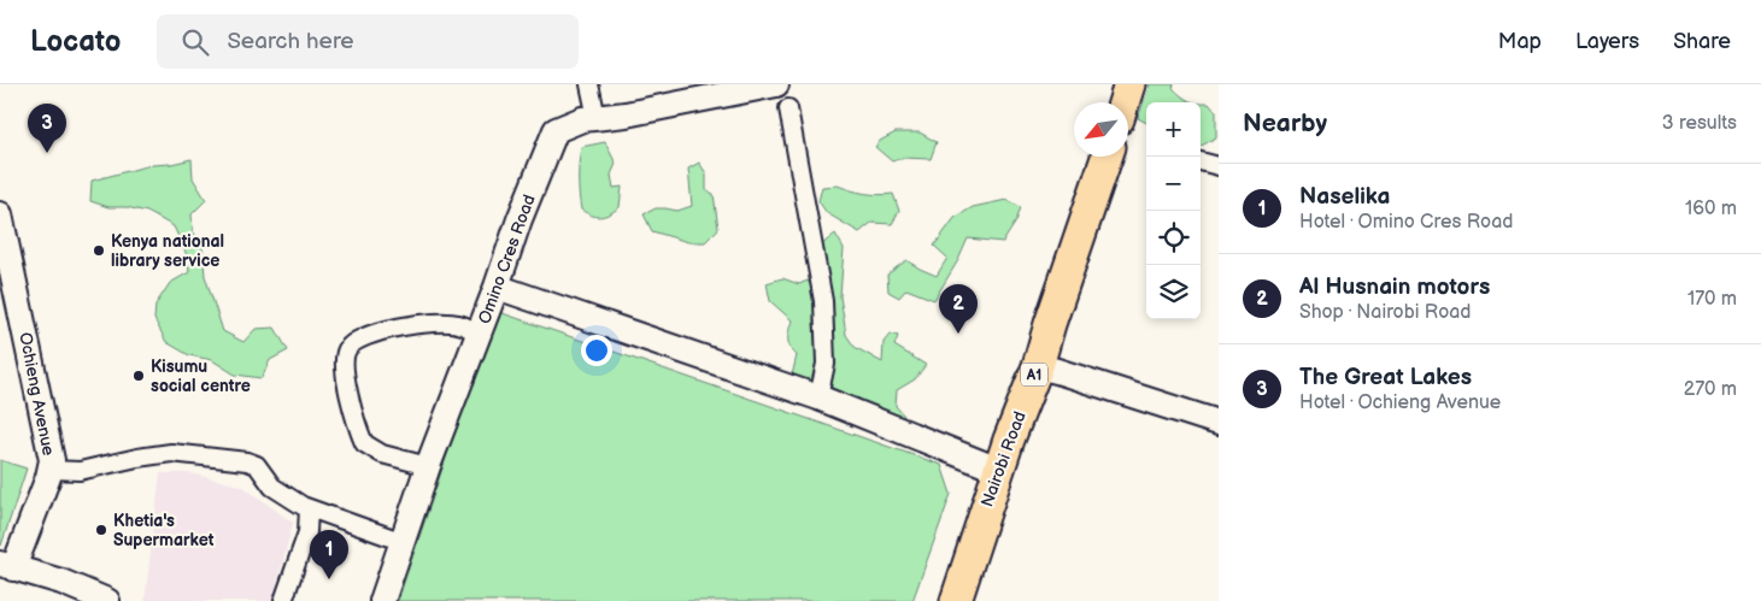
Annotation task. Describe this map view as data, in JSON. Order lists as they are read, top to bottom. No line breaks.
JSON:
{"streets":{"highway":["A1","Nairobi Road"],"street":["Omino Cres Road","Ochieng Avenue"]},"places":["Kenya national library service","Kisumu social centre","Khetia's Supermarket"],"north":"bottom left","page":{"header":"Locato","search":"Search here","nav":["Map","Layers","Share"],"heading":["Nearby","3 results"],"map_buttons":["+","−"],"pins":["3","2","1"],"list":[{"mark":"1","name":"Naselika","note":"Hotel · Omino Cres Road","value":"160 m"},{"mark":"2","name":"Al Husnain motors","note":"Shop · Nairobi Road","value":"170 m"},{"mark":"3","name":"The Great Lakes","note":"Hotel · Ochieng Avenue","value":"270 m"}]}}
